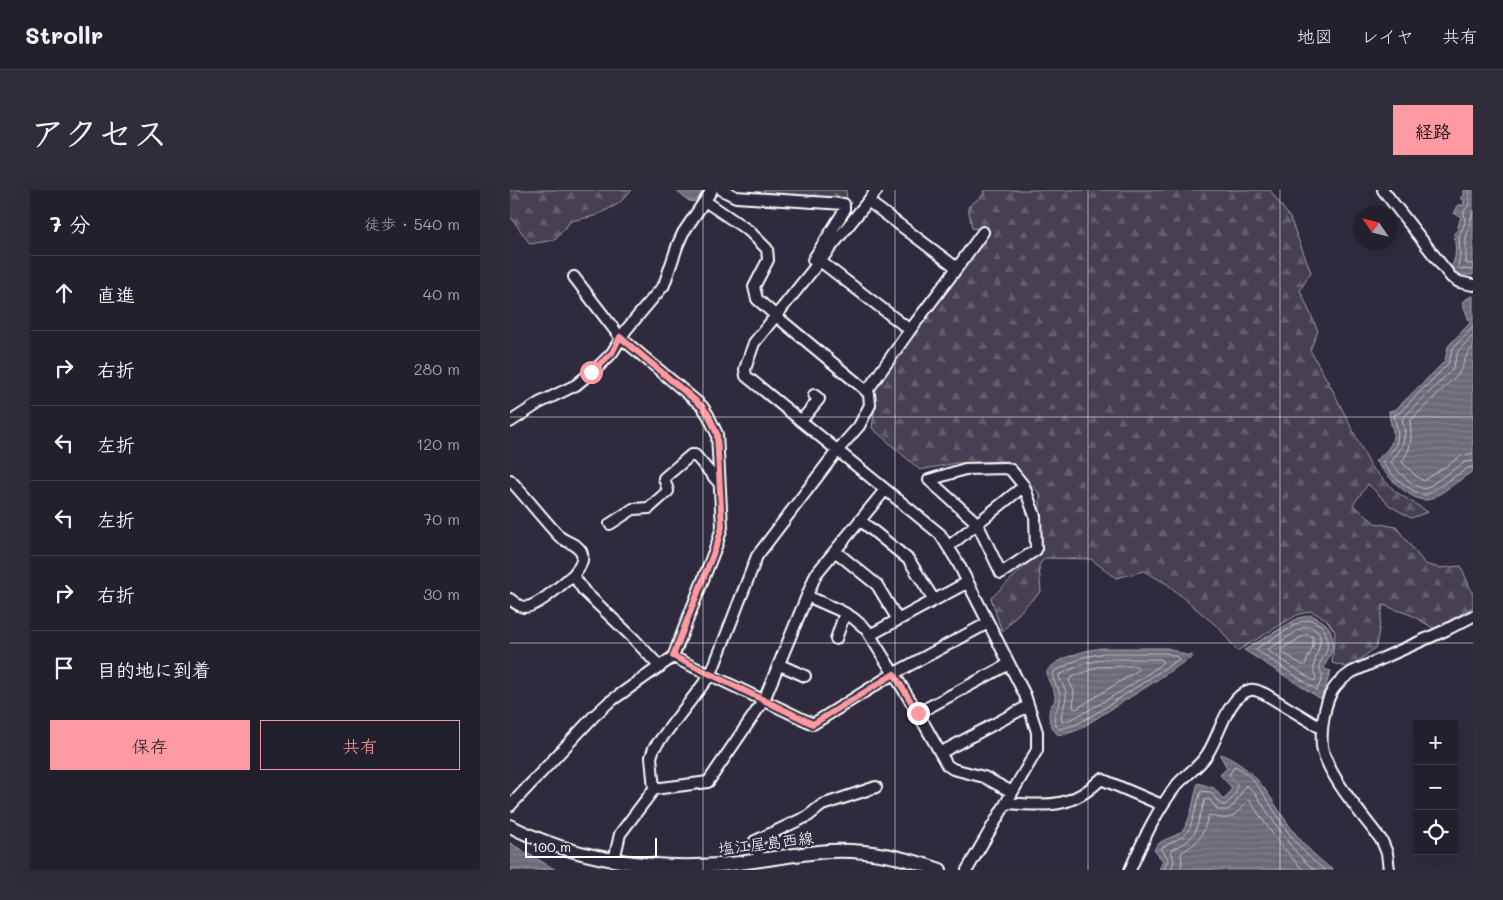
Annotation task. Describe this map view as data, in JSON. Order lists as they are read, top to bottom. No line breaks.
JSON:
{"streets":{"main road":["塩江屋島西線"]},"scale_bar":"100 m","north":"top left","page":{"header":"Strollr","nav":["地図","レイヤ","共有"],"title":"アクセス","buttons":["経路",["保存","共有"]],"heading":["7 分","徒歩 · 540 m"],"list":[["直進","40 m"],["右折","280 m"],["左折","120 m"],["左折","70 m"],["右折","30 m"],"目的地に到着"],"map_buttons":["+","−"],"scale":"100 m"}}
